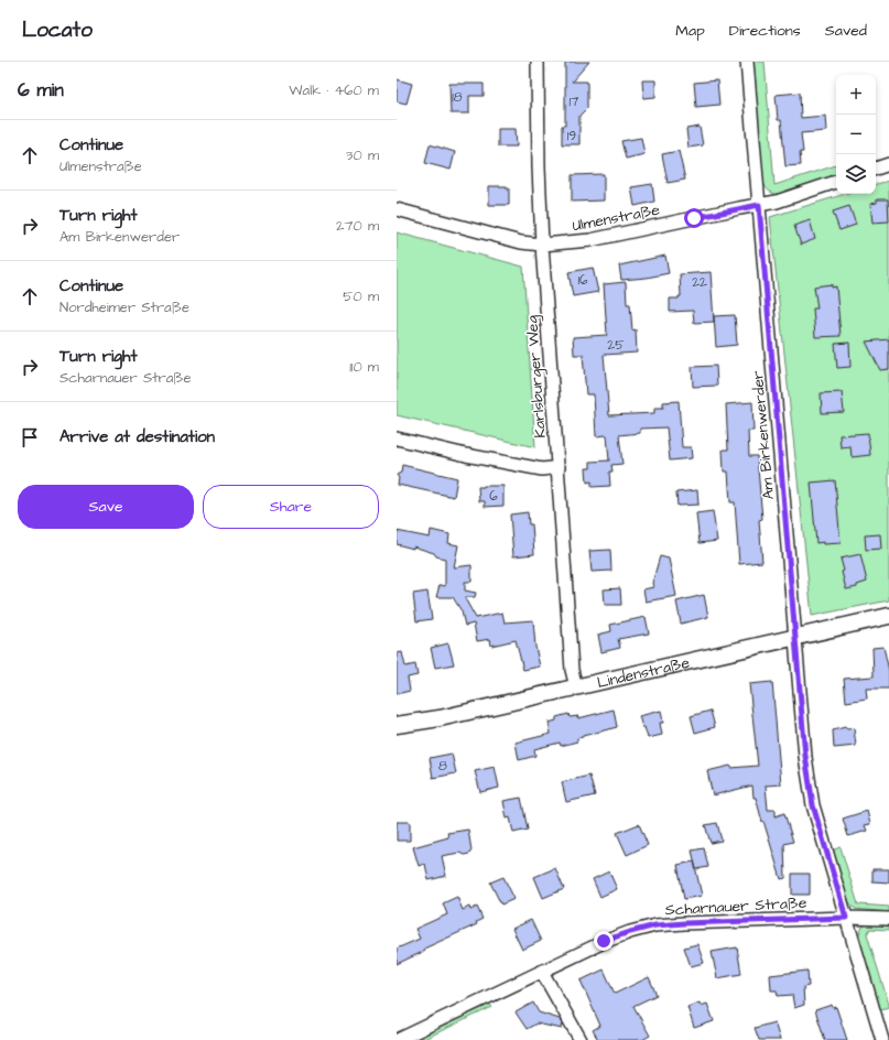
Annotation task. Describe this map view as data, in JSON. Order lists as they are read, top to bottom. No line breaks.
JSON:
{"streets":{"street":["Ulmenstraße","Karlsburger Weg","Am Birkenwerder","Lindenstraße","Scharnauer Straße"]},"crossings":[["Ulmenstraße","Karlsburger Weg"],["Ulmenstraße","Am Birkenwerder"],["Karlsburger Weg","Lindenstraße"],["Am Birkenwerder","Lindenstraße"],["Am Birkenwerder","Scharnauer Straße"]],"house_numbers":["18","17","19","16","22","25","6","8"],"page":{"header":"Locato","nav":["Map","Directions","Saved"],"heading":["6 min","Walk · 460 m"],"map_buttons":["+","−"],"list":[["Continue","Ulmenstraße","30 m"],["Turn right","Am Birkenwerder","270 m"],["Continue","Nordheimer Straße","50 m"],["Turn right","Scharnauer Straße","110 m"],"Arrive at destination"],"buttons":["Save","Share"]}}
